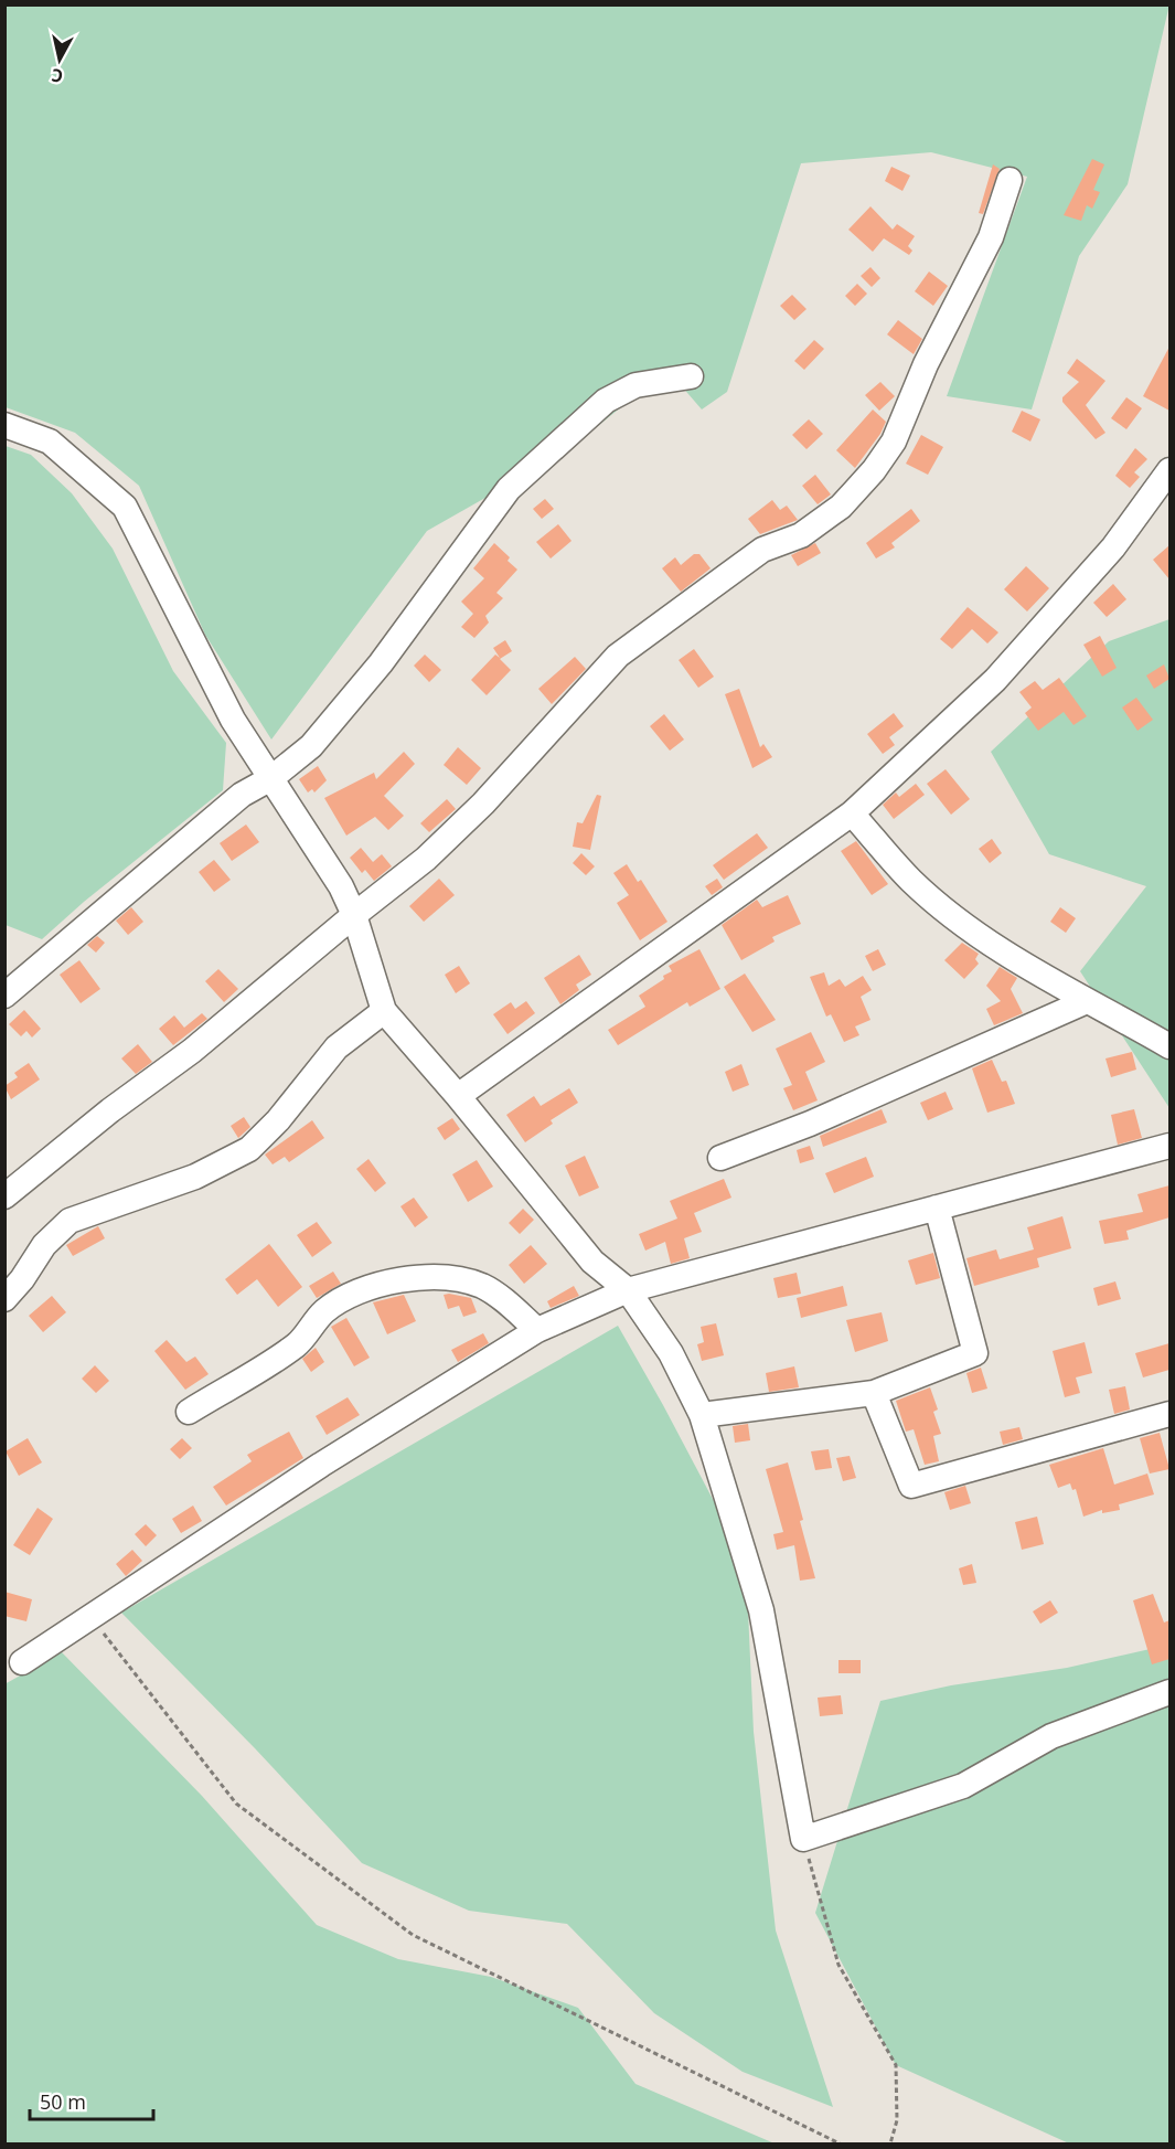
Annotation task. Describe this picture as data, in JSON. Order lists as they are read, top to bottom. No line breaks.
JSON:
{"scale_bar":"50 m","north":"bottom"}
